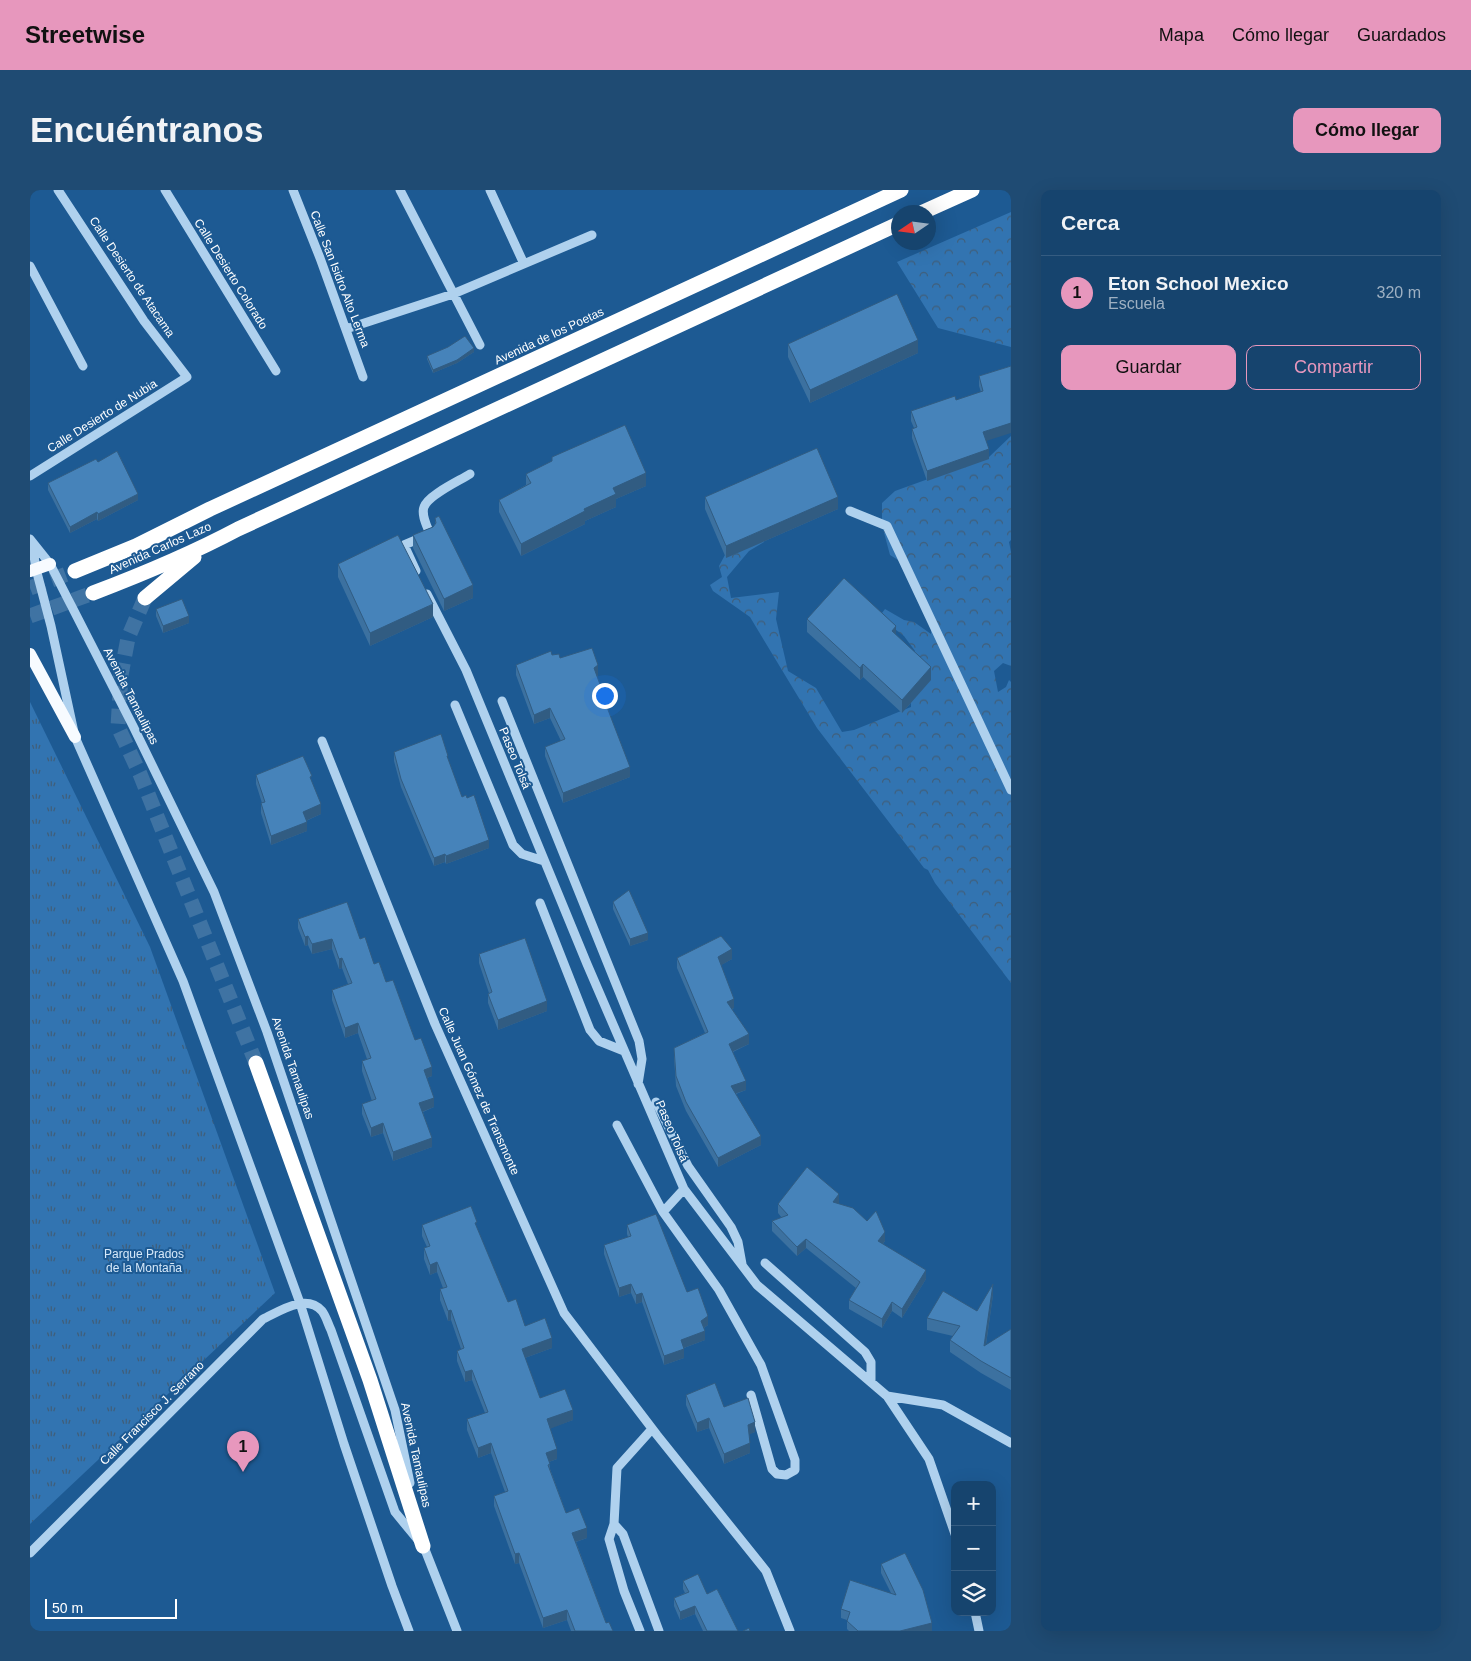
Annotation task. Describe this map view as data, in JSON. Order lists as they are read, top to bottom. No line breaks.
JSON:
{"streets":{"highway":["Avenida de los Poetas","Avenida Carlos Lazo"],"street":["Calle Desierto Colorado","Calle Desierto de Atacama","Calle San Isidro Alto Lerma","Calle Desierto de Nubia","Avenida Tamaulipas","Paseo Tolsá","Calle Juan Gómez de Transmonte","Calle Francisco J. Serrano"]},"crossings":[["Calle Desierto de Atacama","Calle Desierto de Nubia"],["Avenida de los Poetas","Avenida Carlos Lazo"],["Avenida Tamaulipas","Calle Francisco J. Serrano"]],"parks":["Parque Prados de la Montaña"],"scale_bar":"50 m","north":"left","page":{"header":"Streetwise","nav":["Mapa","Cómo llegar","Guardados"],"buttons":["Cómo llegar",["Guardar","Compartir"]],"title":"Encuéntranos","heading":"Cerca","list":[{"mark":"1","name":"Eton School Mexico","note":"Escuela","value":"320 m"}],"pins":"1","map_buttons":["+","−"],"scale":"50 m"}}
